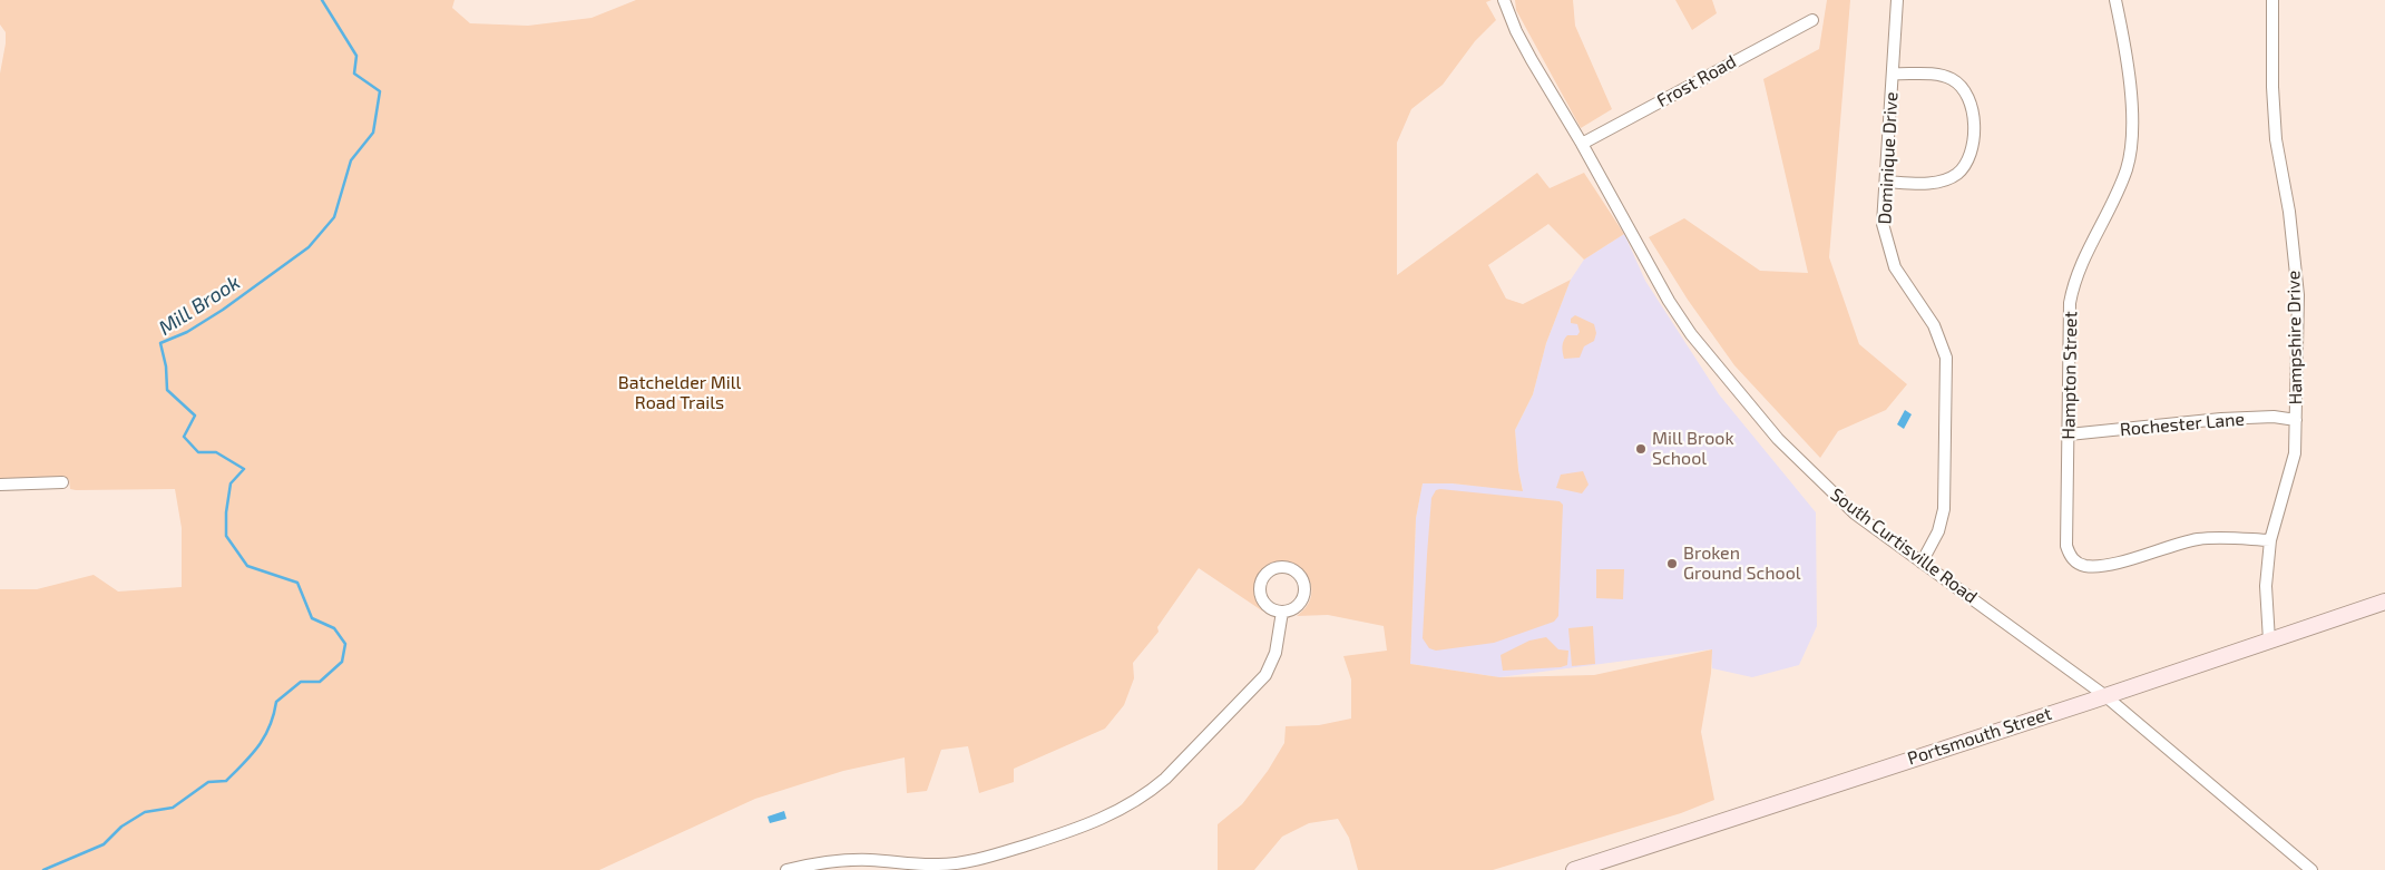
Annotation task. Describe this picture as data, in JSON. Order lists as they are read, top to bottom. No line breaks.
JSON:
{"streets":{"street":["Frost Road","Dominique Drive","Hampshire Drive","Hampton Street","Rochester Lane","South Curtisville Road","Portsmouth Street"]},"crossings":[["Frost Road","South Curtisville Road"],["Dominique Drive","South Curtisville Road"],["Hampshire Drive","Hampton Street"],["Hampshire Drive","Rochester Lane"],["Hampshire Drive","Portsmouth Street"],["Hampton Street","Rochester Lane"],["South Curtisville Road","Portsmouth Street"]],"water":["Mill Brook"],"parks":["Batchelder Mill Road Trails"],"places":["Mill Brook School","Broken Ground School"]}
